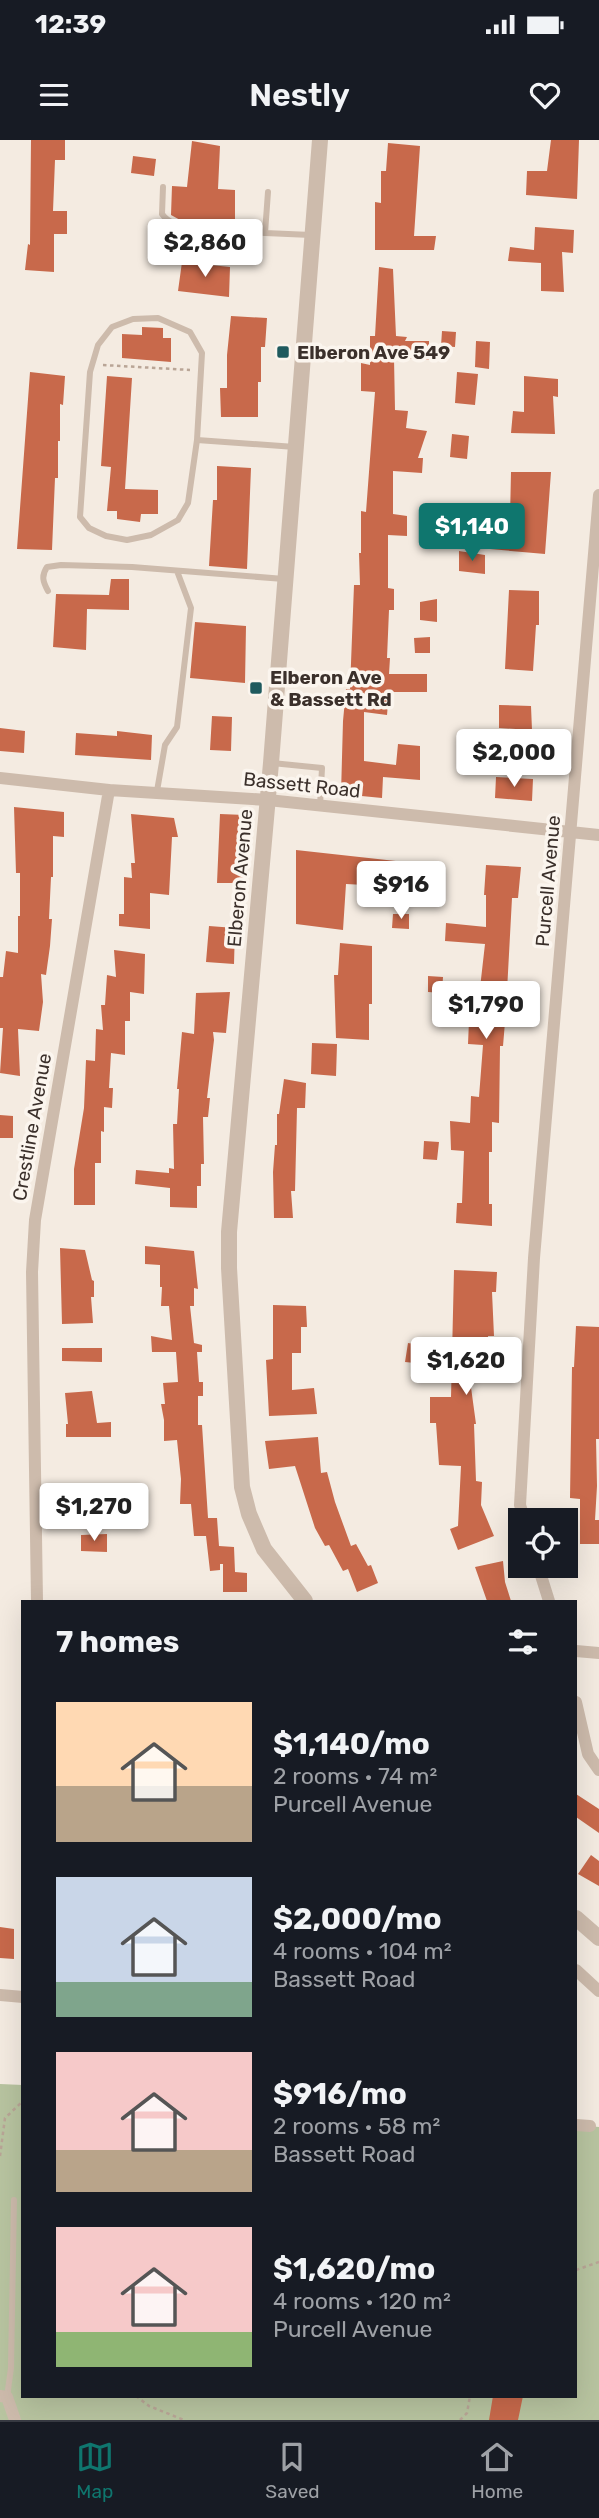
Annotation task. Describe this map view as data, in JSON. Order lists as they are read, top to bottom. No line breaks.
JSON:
{"streets":{"street":["Bassett Road","Elberon Avenue","Purcell Avenue","Crestline Avenue"]},"crossings":[["Bassett Road","Elberon Avenue"],["Bassett Road","Purcell Avenue"],["Bassett Road","Crestline Avenue"]],"places":{"transit":["Elberon Ave 549","Elberon Ave & Bassett Rd"]},"page":{"status":"12:39","header":"Nestly","price":["$2,860","$1,140","$2,000","$916","$1,790","$1,620","$1,270"],"heading":"7 homes","list":[{"name":"$1,140/mo","note":"2 rooms · 74 m² · Purcell Avenue"},{"name":"$2,000/mo","note":"4 rooms · 104 m² · Bassett Road"},{"name":"$916/mo","note":"2 rooms · 58 m² · Bassett Road"},{"name":"$1,620/mo","note":"4 rooms · 120 m² · Purcell Avenue"}],"tabs":["Map","Saved","Home"]}}
